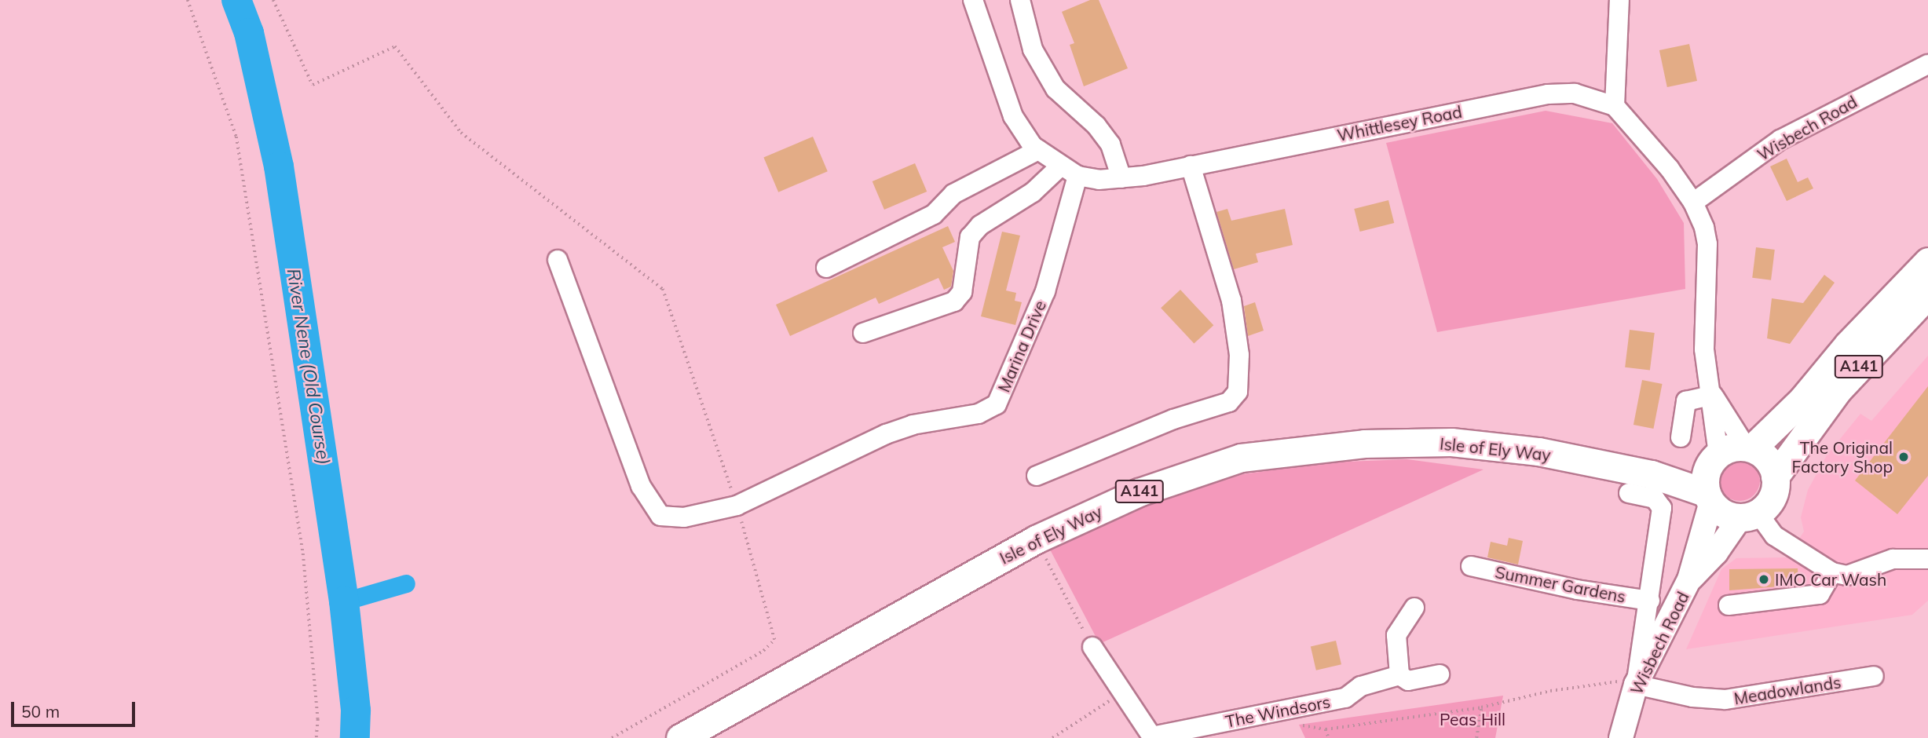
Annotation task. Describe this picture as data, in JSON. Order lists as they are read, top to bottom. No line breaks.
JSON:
{"streets":{"highway":["A141","Isle of Ely Way"],"main road":["Wisbech Road"],"street":["Whittlesey Road","Marina Drive","Summer Gardens","Meadowlands","The Windsors"]},"crossings":[["Whittlesey Road","Wisbech Road"],["Whittlesey Road","Marina Drive"],["Whittlesey Road","A141"],["Whittlesey Road","Isle of Ely Way"],["Wisbech Road","A141"],["Wisbech Road","Isle of Ely Way"],["Wisbech Road","Meadowlands"],["A141","Isle of Ely Way"]],"water":["River Nene (Old Course)"],"parks":["Peas Hill"],"places":["The Original Factory Shop","IMO Car Wash"],"scale_bar":"50 m"}
